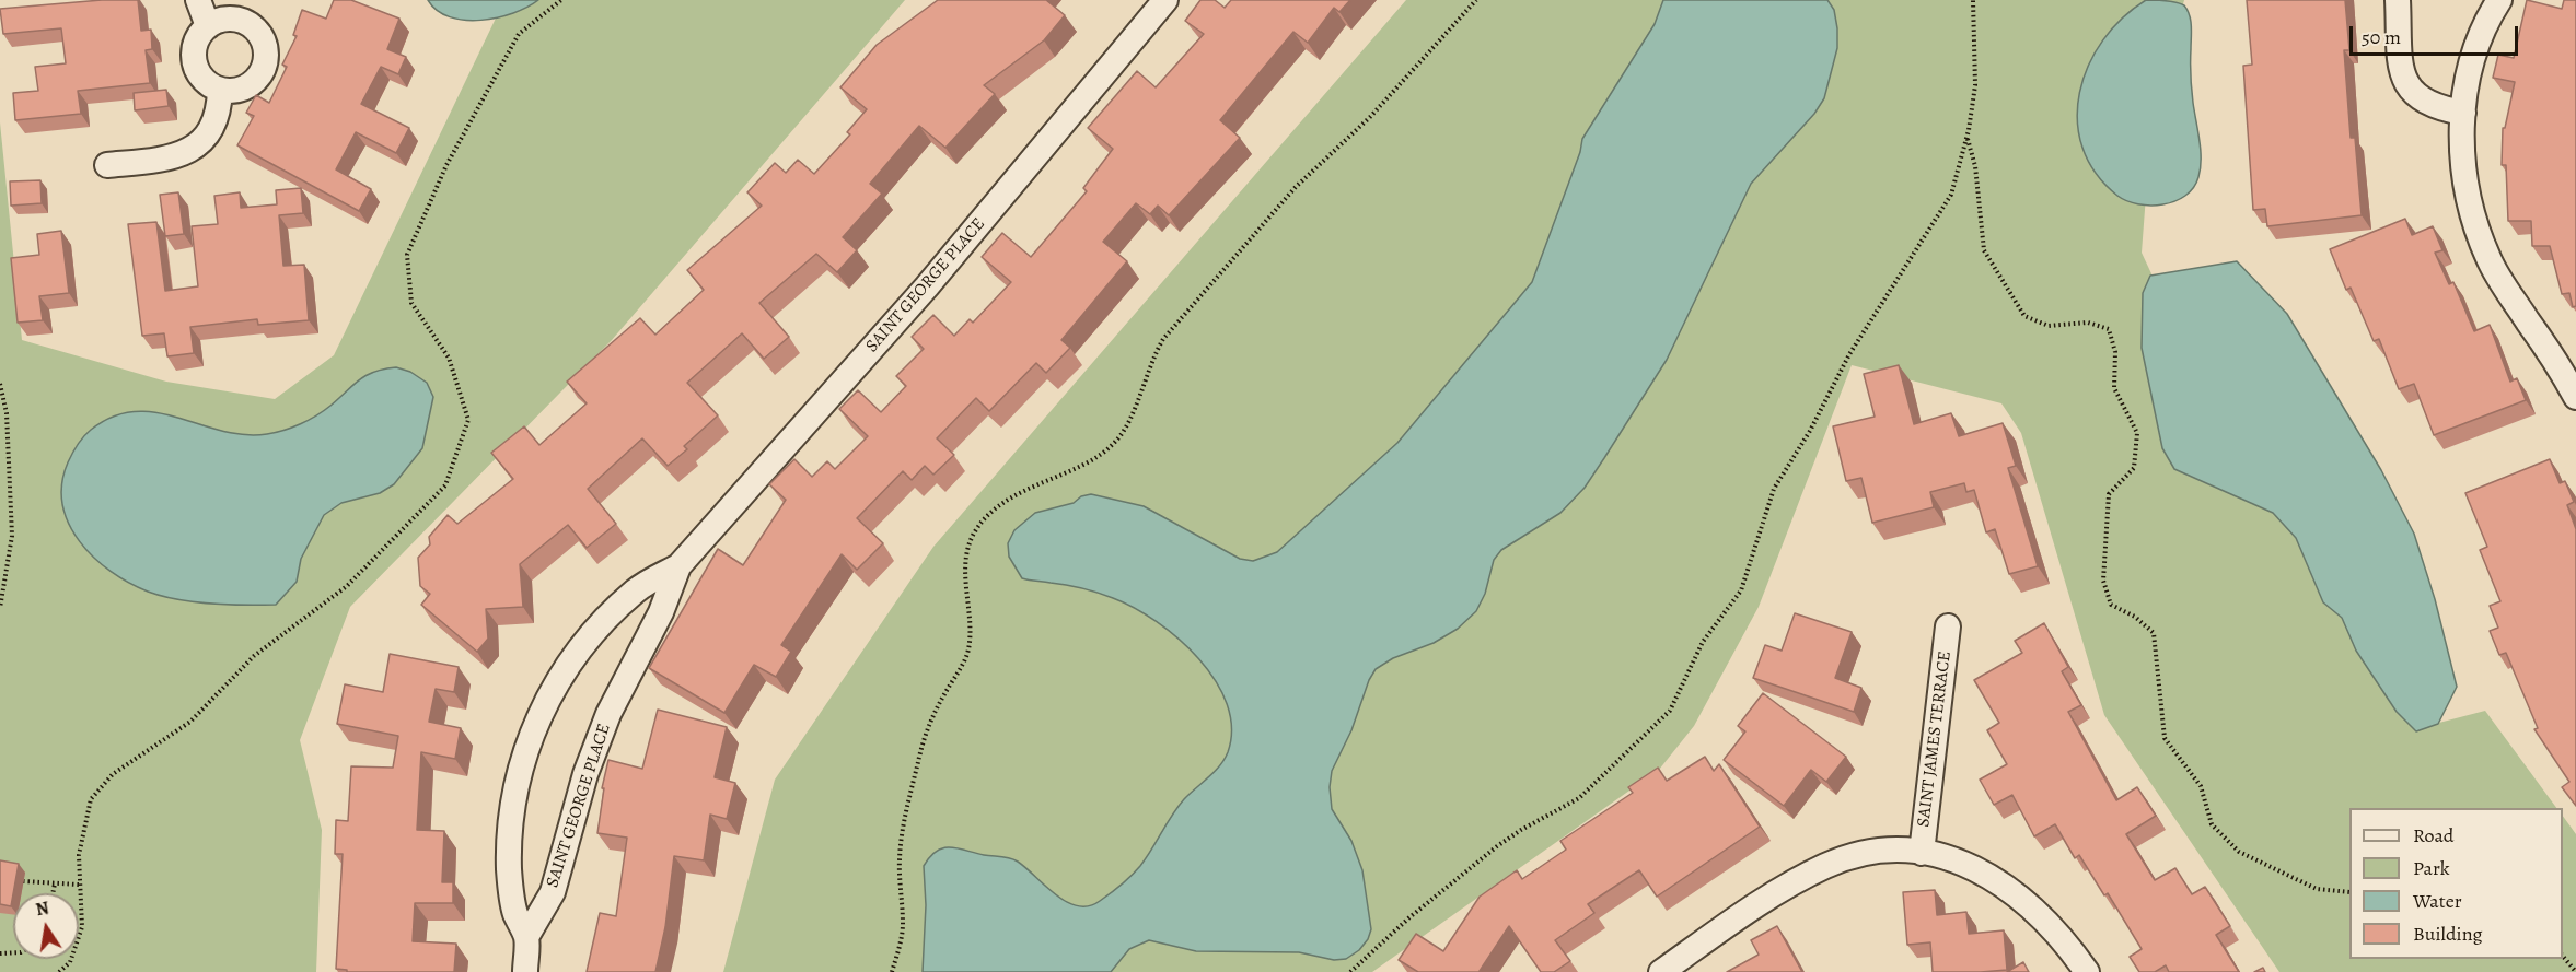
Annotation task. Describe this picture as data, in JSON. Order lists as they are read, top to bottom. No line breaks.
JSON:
{"streets":{"street":["SAINT GEORGE PLACE","SAINT JAMES TERRACE"]},"legend":["Road","Park","Water","Building"],"scale_bar":"50 m","north":"top"}
